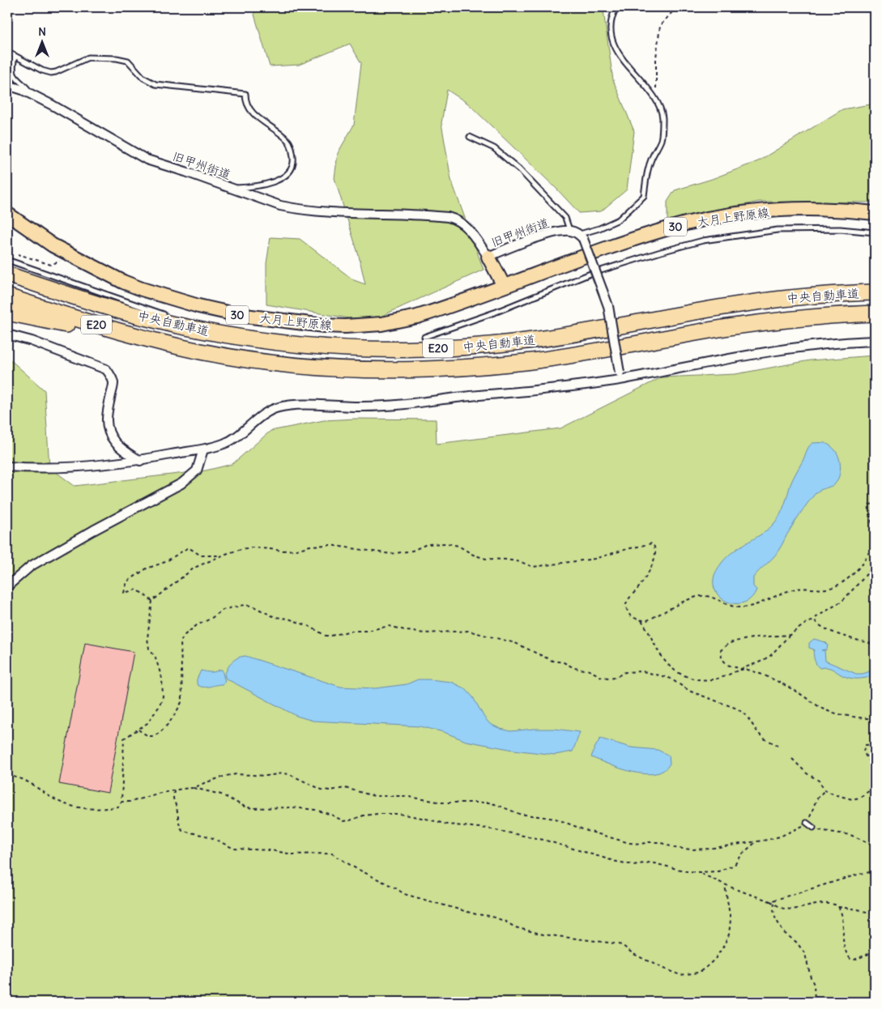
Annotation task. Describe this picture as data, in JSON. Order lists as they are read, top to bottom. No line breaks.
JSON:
{"streets":{"highway":["中央自動車道","E20"],"main road":["大月上野原線","30"],"street":["旧甲州街道"]},"north":"top"}
